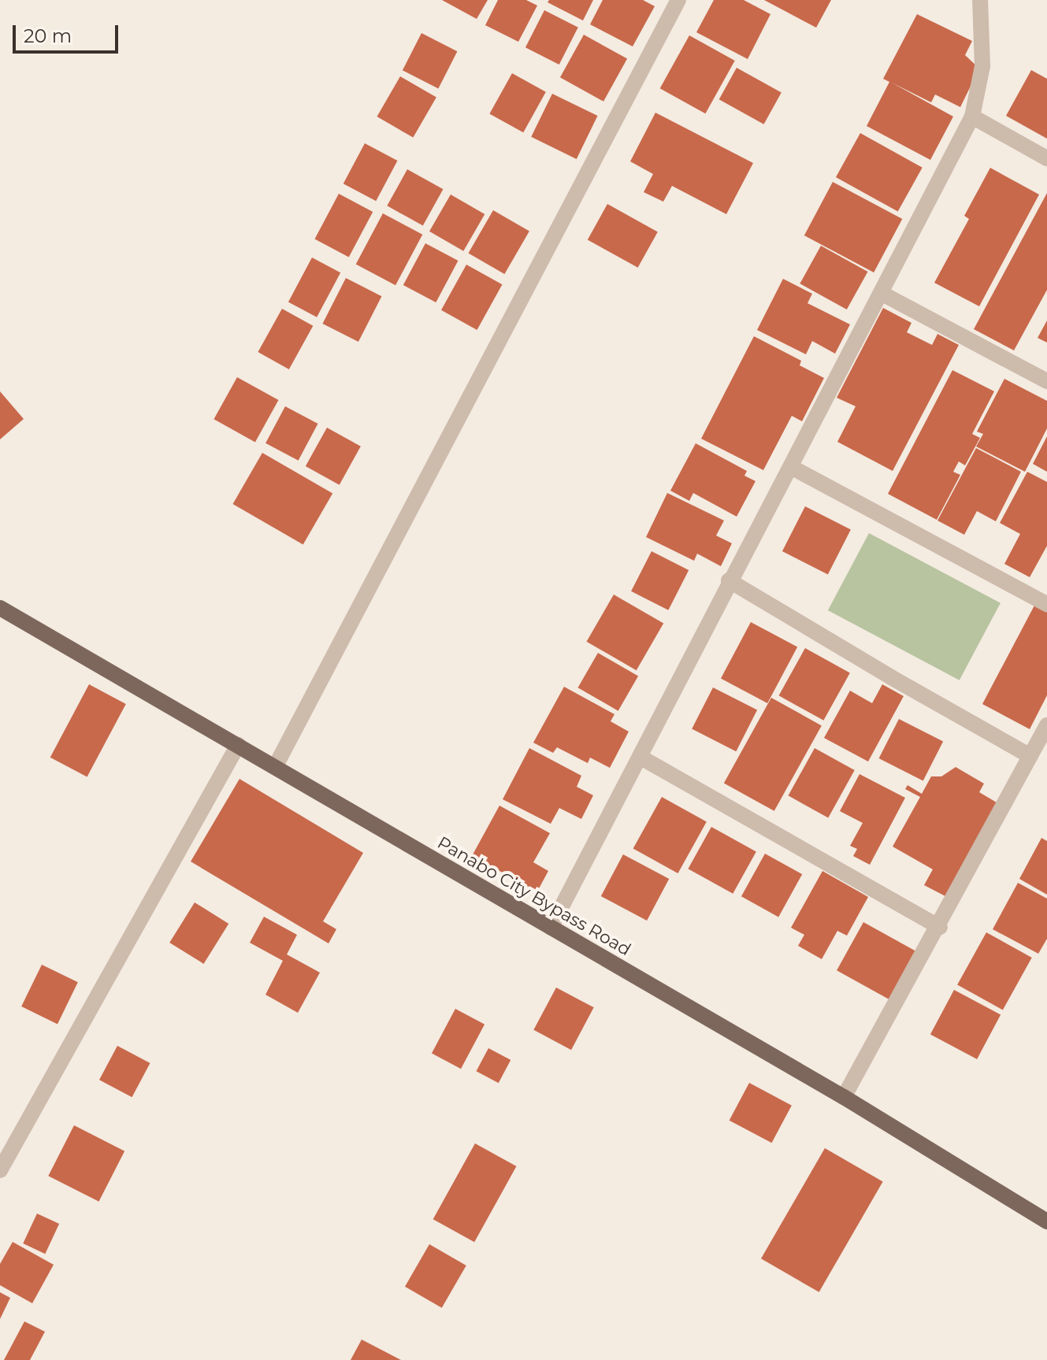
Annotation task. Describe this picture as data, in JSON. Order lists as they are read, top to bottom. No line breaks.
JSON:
{"streets":{"main road":["Panabo City Bypass Road"]},"scale_bar":"20 m"}
